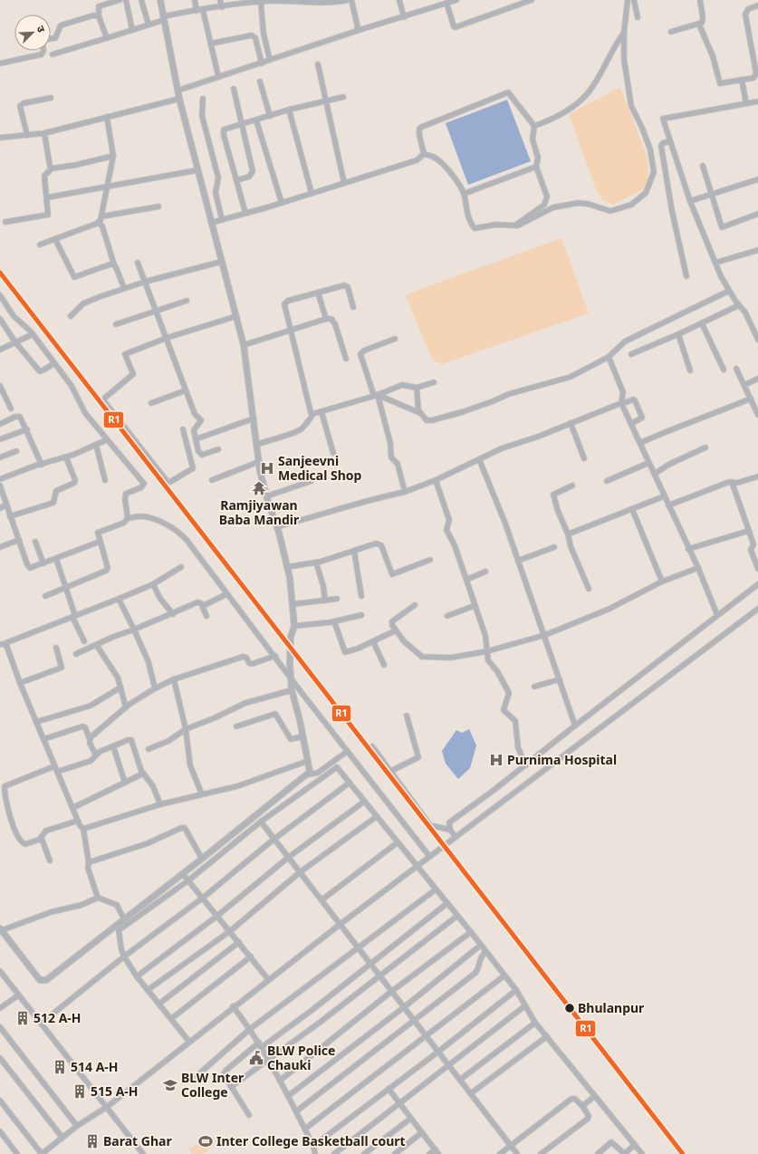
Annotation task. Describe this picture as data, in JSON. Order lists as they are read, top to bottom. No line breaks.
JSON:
{"places":{"hospital":["Sanjeevni Medical Shop","Purnima Hospital"],"temple":["Ramjiyawan Baba Mandir"],"other":["Bhulanpur"],"building":["512 A-H","514 A-H","515 A-H","Barat Ghar"],"public building":["BLW Police Chauki"],"school or university":["BLW Inter College"],"sports":["Inter College Basketball court"]},"lines":["transit line R1"],"north":"top right"}
